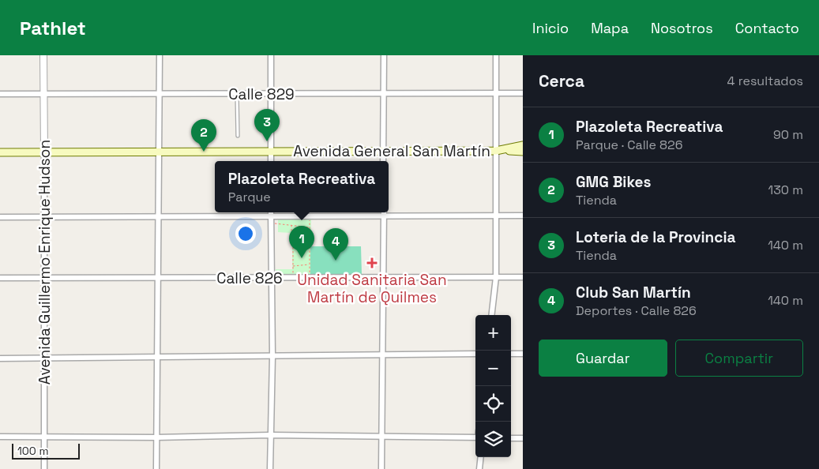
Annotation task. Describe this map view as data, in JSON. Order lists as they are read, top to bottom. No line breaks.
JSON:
{"streets":{"main road":["Avenida General San Martín"],"street":["Calle 829","Avenida Guillermo Enrique Hudson","Calle 826"]},"crossings":[["Calle 829","Avenida Guillermo Enrique Hudson"],["Avenida General San Martín","Avenida Guillermo Enrique Hudson"],["Avenida Guillermo Enrique Hudson","Calle 826"]],"places":{"health":["Unidad Sanitaria San Martín de Quilmes"]},"scale_bar":"100 m","page":{"header":"Pathlet","nav":["Inicio","Mapa","Nosotros","Contacto"],"heading":["Cerca","4 resultados"],"list":[{"mark":"1","name":"Plazoleta Recreativa","note":"Parque · Calle 826","value":"90 m"},{"mark":"2","name":"GMG Bikes","note":"Tienda","value":"130 m"},{"mark":"3","name":"Loteria de la Provincia","note":"Tienda","value":"140 m"},{"mark":"4","name":"Club San Martín","note":"Deportes · Calle 826","value":"140 m"}],"pins":["3","2","1","4"],"popup":["Plazoleta Recreativa","Parque"],"map_buttons":["+","−"],"buttons":["Guardar","Compartir"],"scale":"100 m"}}
